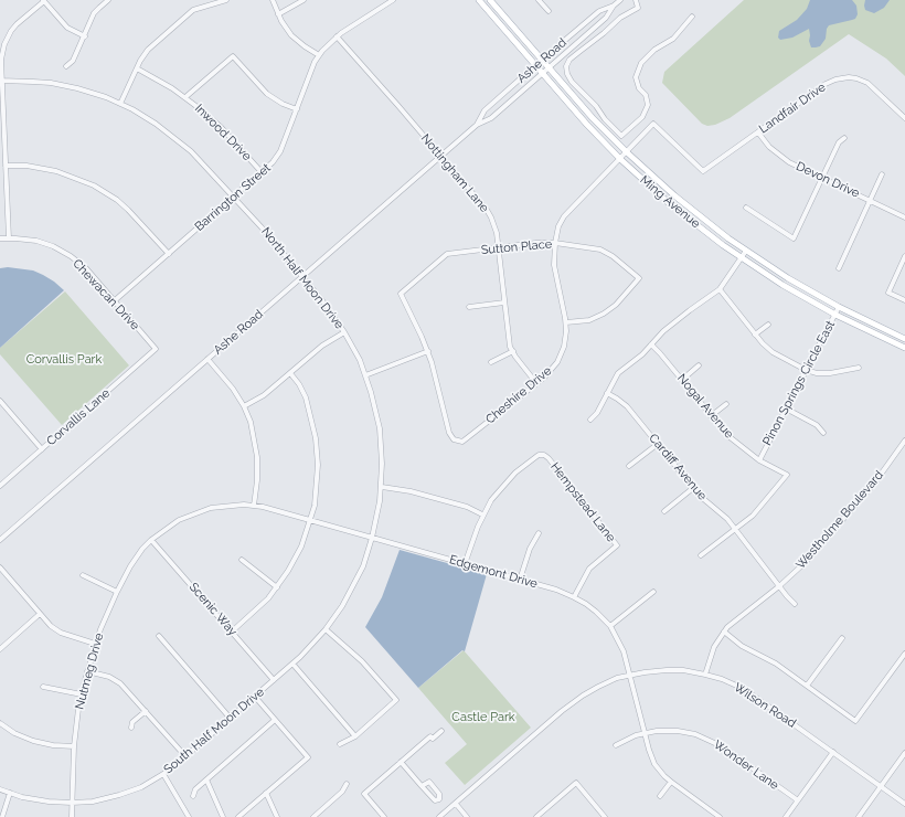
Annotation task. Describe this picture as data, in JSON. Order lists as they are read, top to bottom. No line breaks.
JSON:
{"streets":{"main road":["Ming Avenue"],"street":["Ashe Road","Landfair Drive","Inwood Drive","Nottingham Lane","Devon Drive","Barrington Street","Sutton Place","North Half Moon Drive","Chewacan Drive","Pinon Springs Circle East","Cheshire Drive","Nogal Avenue","Corvallis Lane","Cardiff Avenue","Hempstead Lane","Westholme Boulevard","Edgemont Drive","Scenic Way","Nutmeg Drive","Wilson Road","South Half Moon Drive","Wonder Lane"]},"crossings":[["Ashe Road","Nottingham Lane"],["Ashe Road","Ming Avenue"],["Ashe Road","North Half Moon Drive"],["Landfair Drive","Devon Drive"],["Landfair Drive","Cheshire Drive"],["Inwood Drive","Barrington Street"],["Nottingham Lane","Barrington Street"],["Nottingham Lane","Sutton Place"],["Nottingham Lane","Cheshire Drive"],["Barrington Street","North Half Moon Drive"],["Barrington Street","Chewacan Drive"],["Ming Avenue","Pinon Springs Circle East"],["Ming Avenue","Cheshire Drive"],["Sutton Place","Cheshire Drive"],["North Half Moon Drive","Edgemont Drive"],["North Half Moon Drive","Scenic Way"],["North Half Moon Drive","South Half Moon Drive"],["Chewacan Drive","Corvallis Lane"],["Pinon Springs Circle East","Nogal Avenue"],["Nogal Avenue","Cardiff Avenue"],["Cardiff Avenue","Westholme Boulevard"],["Hempstead Lane","Edgemont Drive"],["Westholme Boulevard","Wilson Road"],["Edgemont Drive","Scenic Way"],["Edgemont Drive","Nutmeg Drive"],["Edgemont Drive","Wilson Road"],["Edgemont Drive","Wonder Lane"],["Scenic Way","Nutmeg Drive"],["Scenic Way","South Half Moon Drive"],["Nutmeg Drive","South Half Moon Drive"]],"parks":["Corvallis Park","Castle Park"]}
